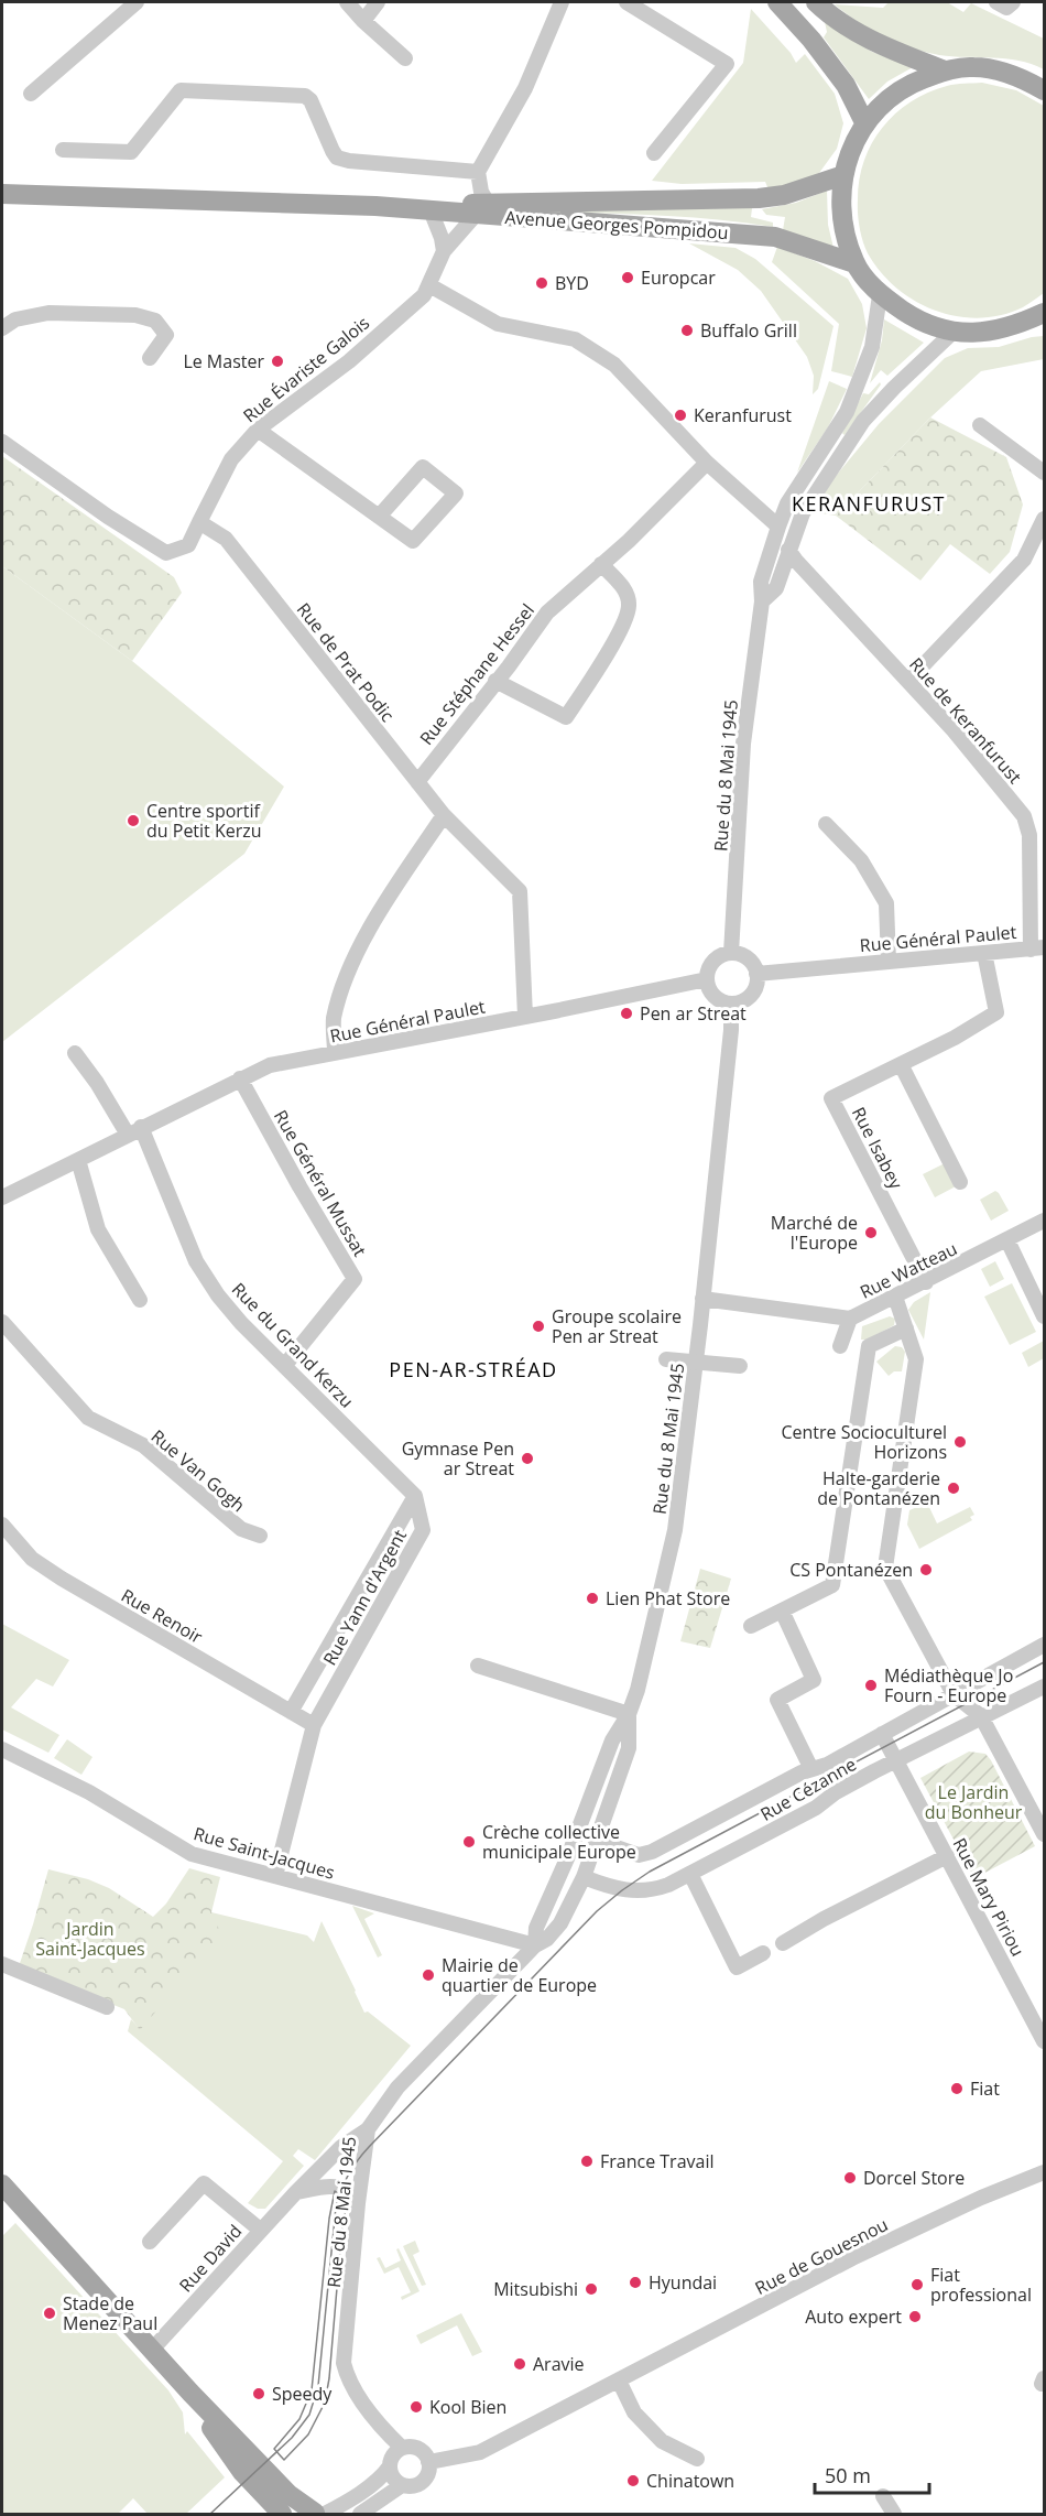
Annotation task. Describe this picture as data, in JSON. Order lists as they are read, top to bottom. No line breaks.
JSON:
{"streets":{"main road":["Avenue Georges Pompidou"],"street":["Rue Évariste Galois","Rue de Prat Podic","Rue Stéphane Hessel","Rue de Keranfurust","Rue du 8 Mai 1945","Rue Général Paulet","Rue Isabey","Rue Général Mussat","Rue Watteau","Rue du Grand Kerzu","Rue Van Gogh","Rue Yann d'Argent","Rue Renoir","Rue Cézanne","Rue Saint-Jacques","Rue Mary Piriou","Rue de Gouesnou","Rue David"]},"crossings":[["Avenue Georges Pompidou","Rue Évariste Galois"],["Rue Évariste Galois","Rue de Prat Podic"],["Rue de Prat Podic","Rue Stéphane Hessel"],["Rue de Prat Podic","Rue Général Paulet"],["Rue de Keranfurust","Rue du 8 Mai 1945"],["Rue de Keranfurust","Rue Général Paulet"],["Rue du 8 Mai 1945","Rue Général Paulet"],["Rue du 8 Mai 1945","Rue Watteau"],["Rue du 8 Mai 1945","Rue Cézanne"],["Rue du 8 Mai 1945","Rue Saint-Jacques"],["Rue du 8 Mai 1945","Rue de Gouesnou"],["Rue du 8 Mai 1945","Rue David"],["Rue Général Paulet","Rue Isabey"],["Rue Général Paulet","Rue Général Mussat"],["Rue Général Paulet","Rue du Grand Kerzu"],["Rue Isabey","Rue Watteau"],["Rue Général Mussat","Rue du Grand Kerzu"],["Rue du Grand Kerzu","Rue Yann d'Argent"],["Rue Yann d'Argent","Rue Renoir"],["Rue Yann d'Argent","Rue Saint-Jacques"],["Rue Cézanne","Rue Mary Piriou"]],"districts":["KERANFURUST","PEN-AR-STRÉAD"],"parks":["Le Jardin du Bonheur","Jardin Saint-Jacques"],"places":["Europcar","BYD","Buffalo Grill","Le Master","Keranfurust","Centre sportif du Petit Kerzu","Pen ar Streat","Marché de l'Europe","Groupe scolaire Pen ar Streat","Centre Socioculturel Horizons","Gymnase Pen ar Streat","Halte-garderie de Pontanézen","CS Pontanézen","Lien Phat Store","Médiathèque Jo Fourn - Europe","Crèche collective municipale Europe","Mairie de quartier de Europe","Fiat","France Travail","Dorcel Store","Hyundai","Fiat professional","Mitsubishi","Stade de Menez Paul","Auto expert","Aravie","Speedy","Kool Bien","Chinatown"],"scale_bar":"50 m"}
